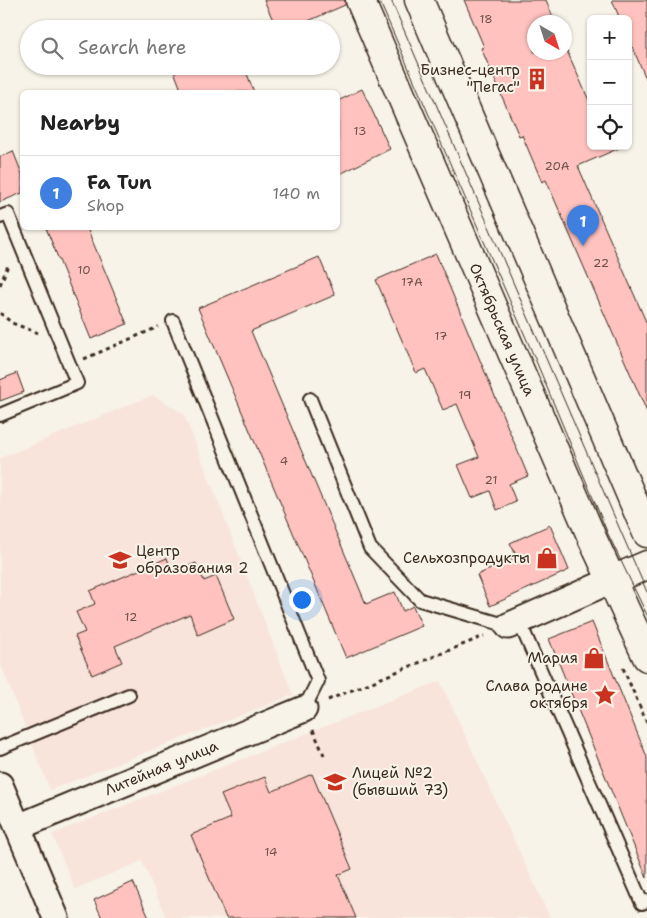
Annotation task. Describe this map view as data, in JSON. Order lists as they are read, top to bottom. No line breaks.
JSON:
{"streets":{"main road":["Октябрьская улица"],"street":["Литейная улица"]},"places":{"building":["Бизнес-центр \"Пегас\""],"shop":["Сельхозпродукты","Мария"],"school or university":["Центр образования 2","Лицей №2 (бывший 73)"],"place":["Слава родине октября"]},"house_numbers":["18","13","20А","22","10","17А","17","19","4","21","12","14"],"north":"bottom right","page":{"map_buttons":["+","−"],"search":"Search here","heading":"Nearby","list":[{"mark":"1","name":"Fa Tun","note":"Shop","value":"140 m"}],"pins":"1"}}
